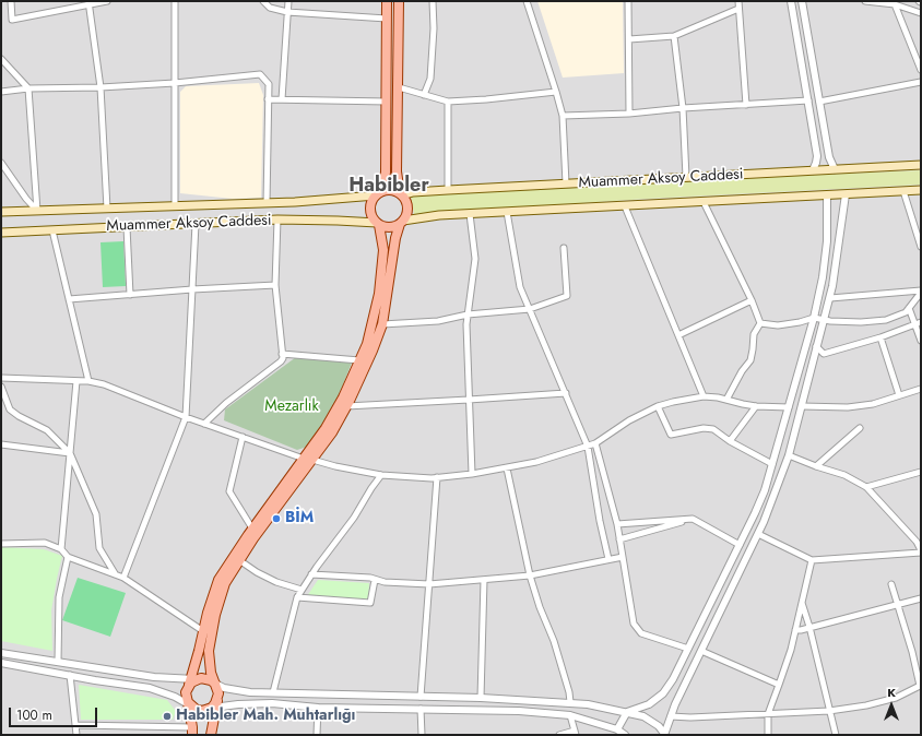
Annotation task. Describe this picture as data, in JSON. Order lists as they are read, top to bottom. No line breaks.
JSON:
{"streets":{"main road":["Muammer Aksoy Caddesi"]},"districts":["Habibler"],"parks":["Mezarlık"],"places":["BİM","Habibler Mah. Muhtarlığı"],"scale_bar":"100 m","north":"top"}
